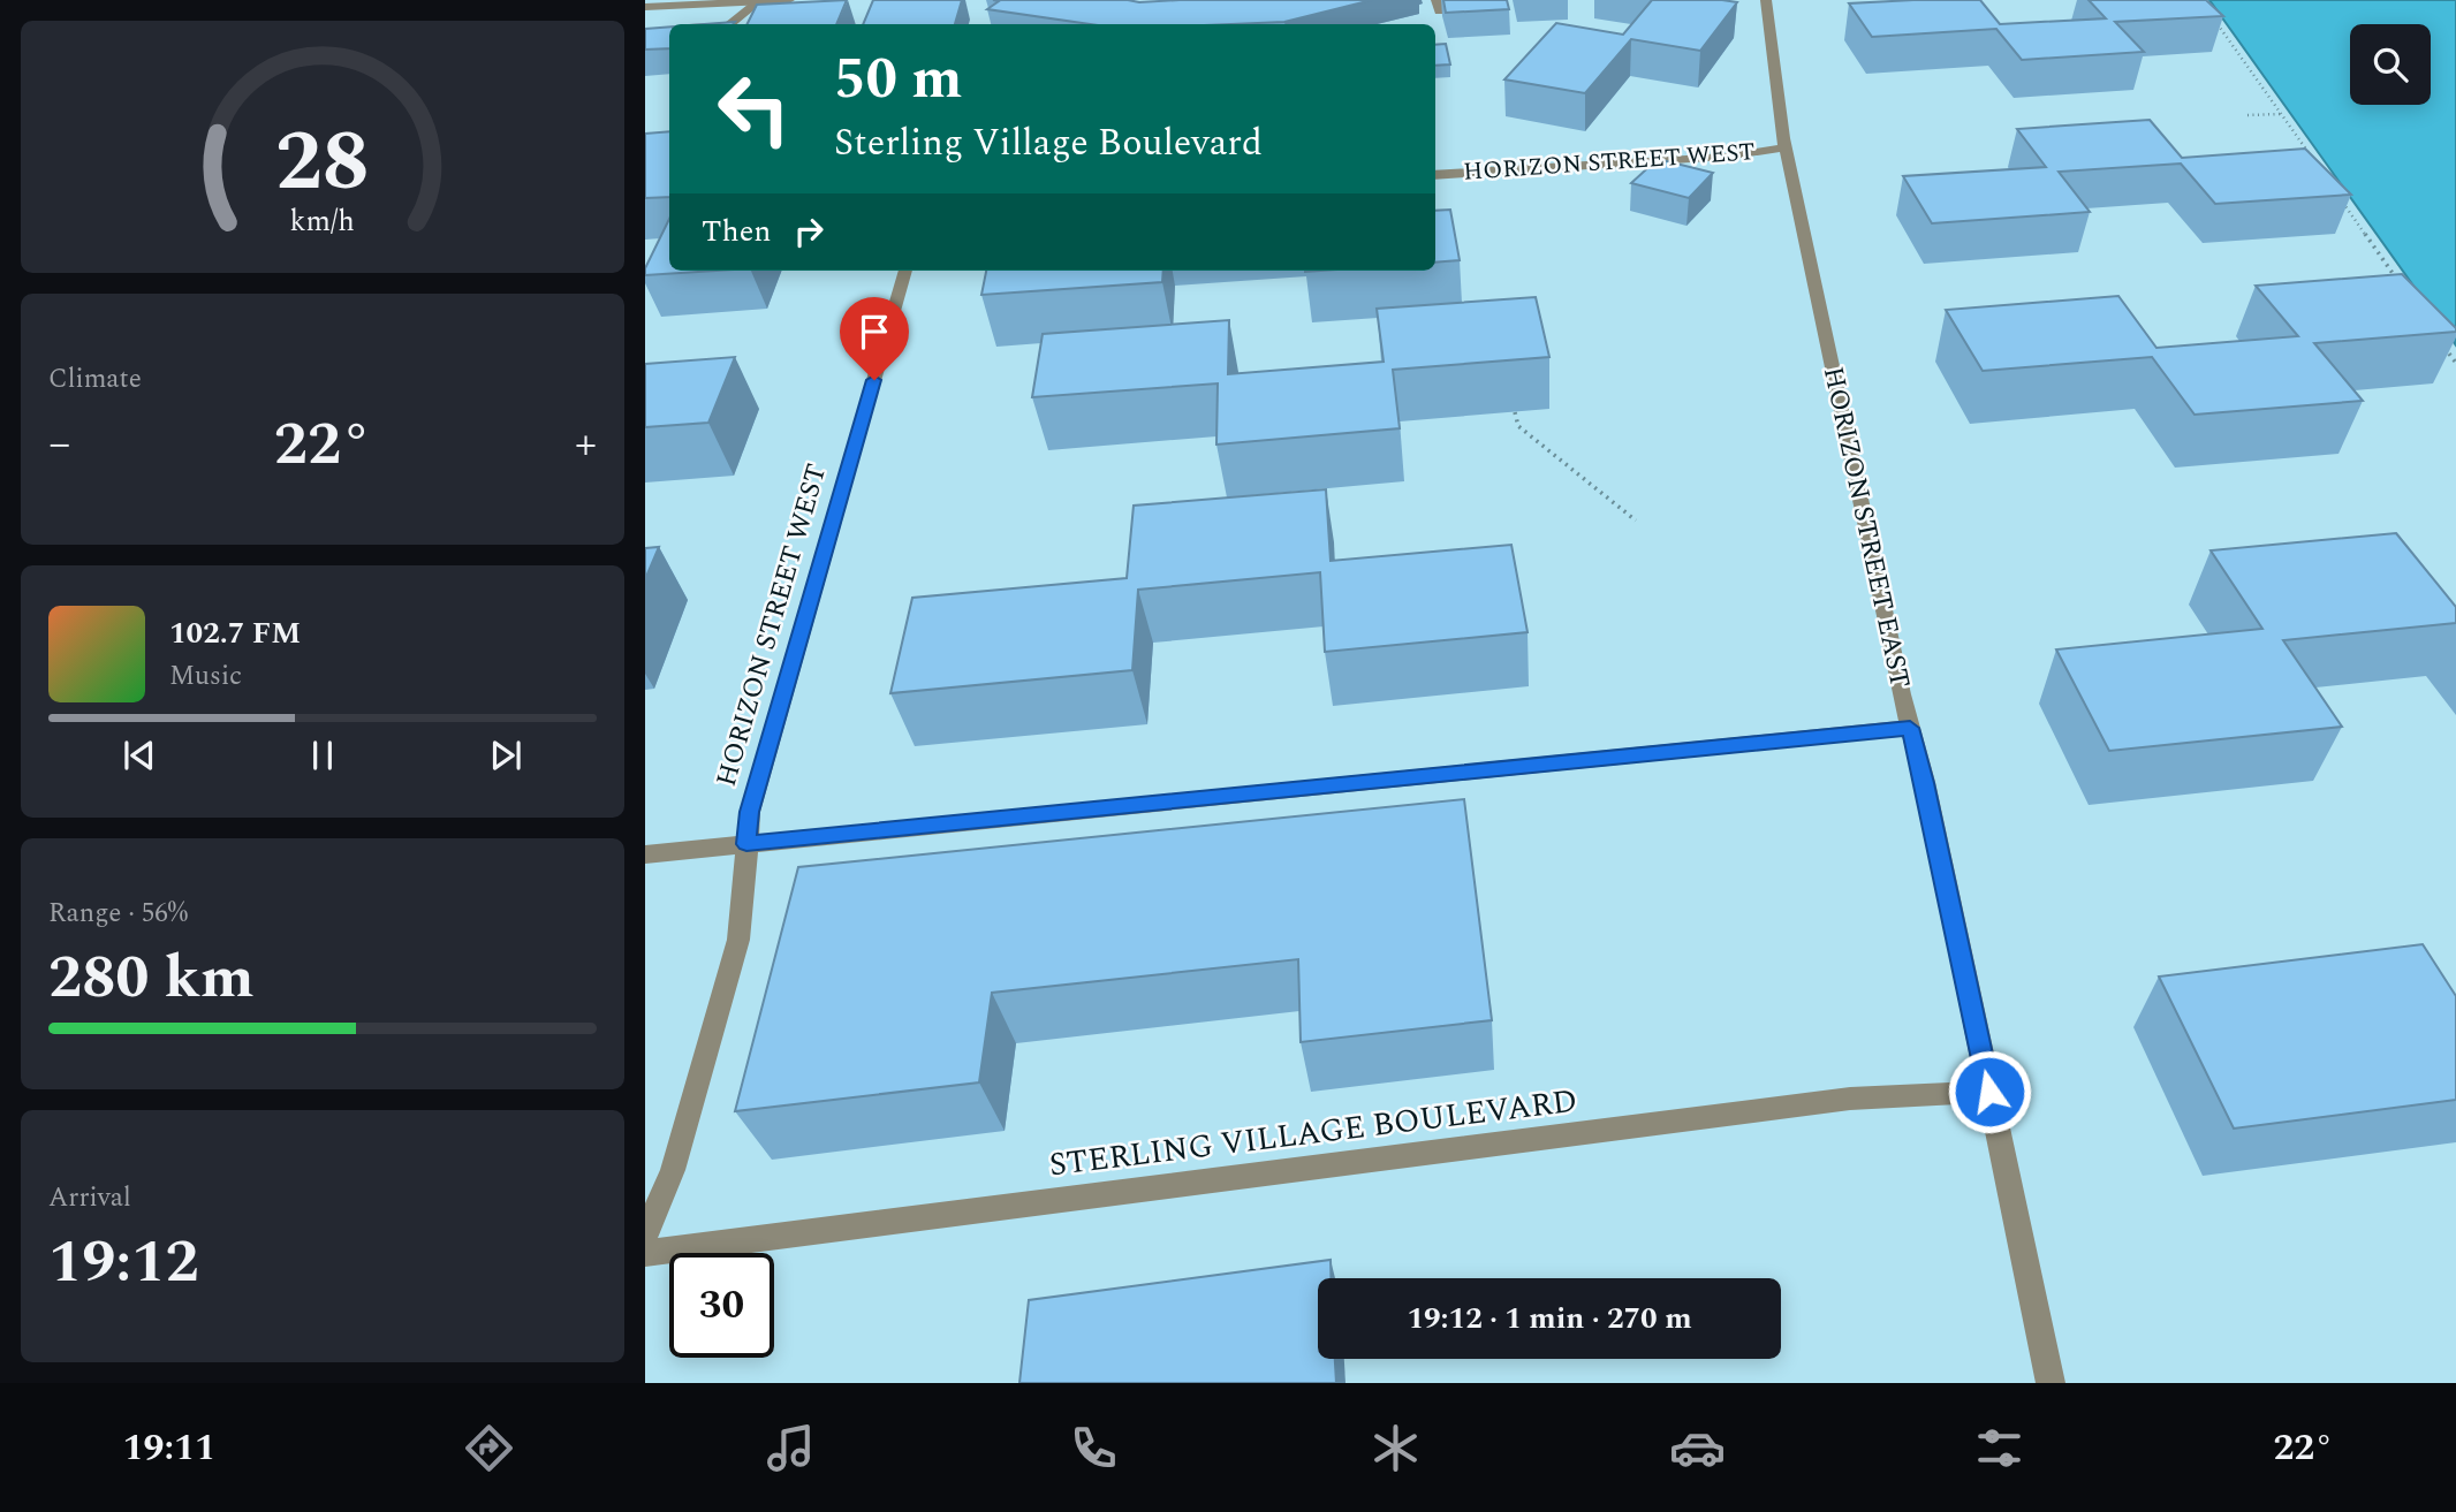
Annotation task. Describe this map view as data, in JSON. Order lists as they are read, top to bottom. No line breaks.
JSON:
{"streets":{"street":["HORIZON STREET WEST","HORIZON STREET EAST","STERLING VILLAGE BOULEVARD"]},"crossings":[["HORIZON STREET WEST","HORIZON STREET EAST"],["HORIZON STREET EAST","STERLING VILLAGE BOULEVARD"]],"page":{"turn":["50 m","Sterling Village Boulevard"],"then":"Then","tile":["Climate",["Range · 56%","280 km"],["Arrival","19:12"]],"heat":["−","22°","+"],"song":["102.7 FM","Music"],"limit":"30","trip":"19:12 · 1 min · 270 m","tabs":["19:11","22°"],"gauge":["28","km/h"]}}
